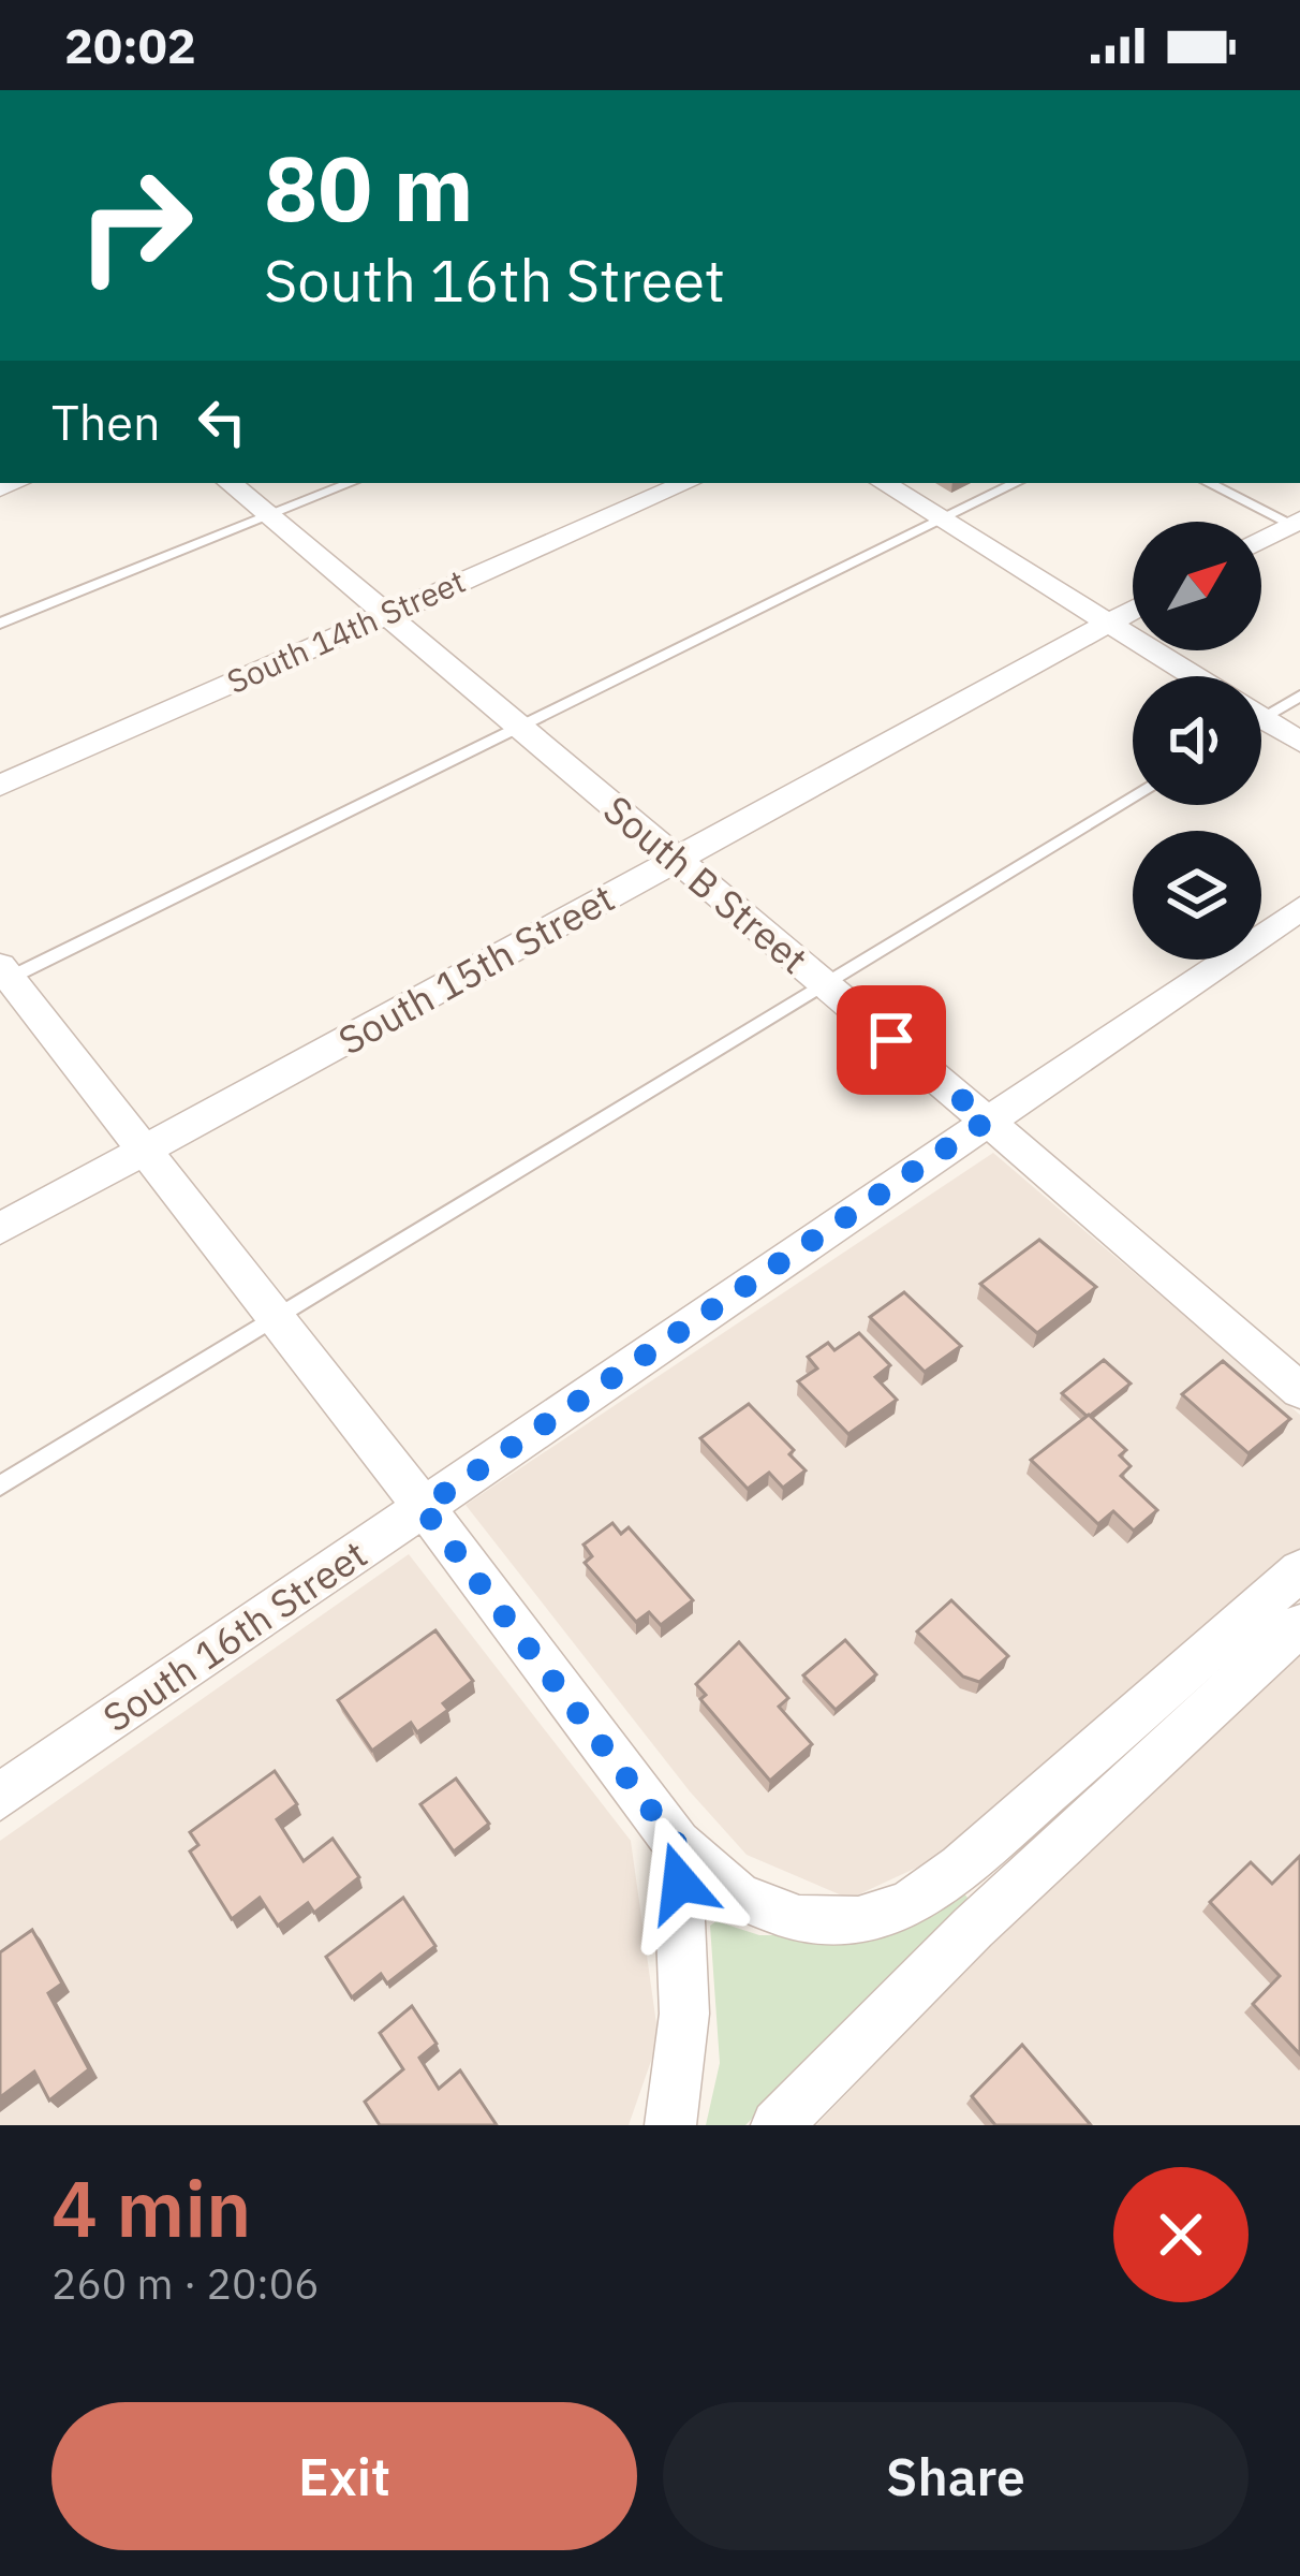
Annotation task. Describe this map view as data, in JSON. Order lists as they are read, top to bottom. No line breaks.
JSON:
{"streets":{"street":["South 14th Street","South B Street","South 15th Street","South 16th Street"]},"crossings":[["South 14th Street","South B Street"],["South B Street","South 15th Street"],["South B Street","South 16th Street"]],"north":"top right","page":{"status":"20:02","turn":["80 m","South 16th Street"],"then":"Then","heading":["4 min","260 m · 20:06"],"buttons":["Exit","Share"]}}
